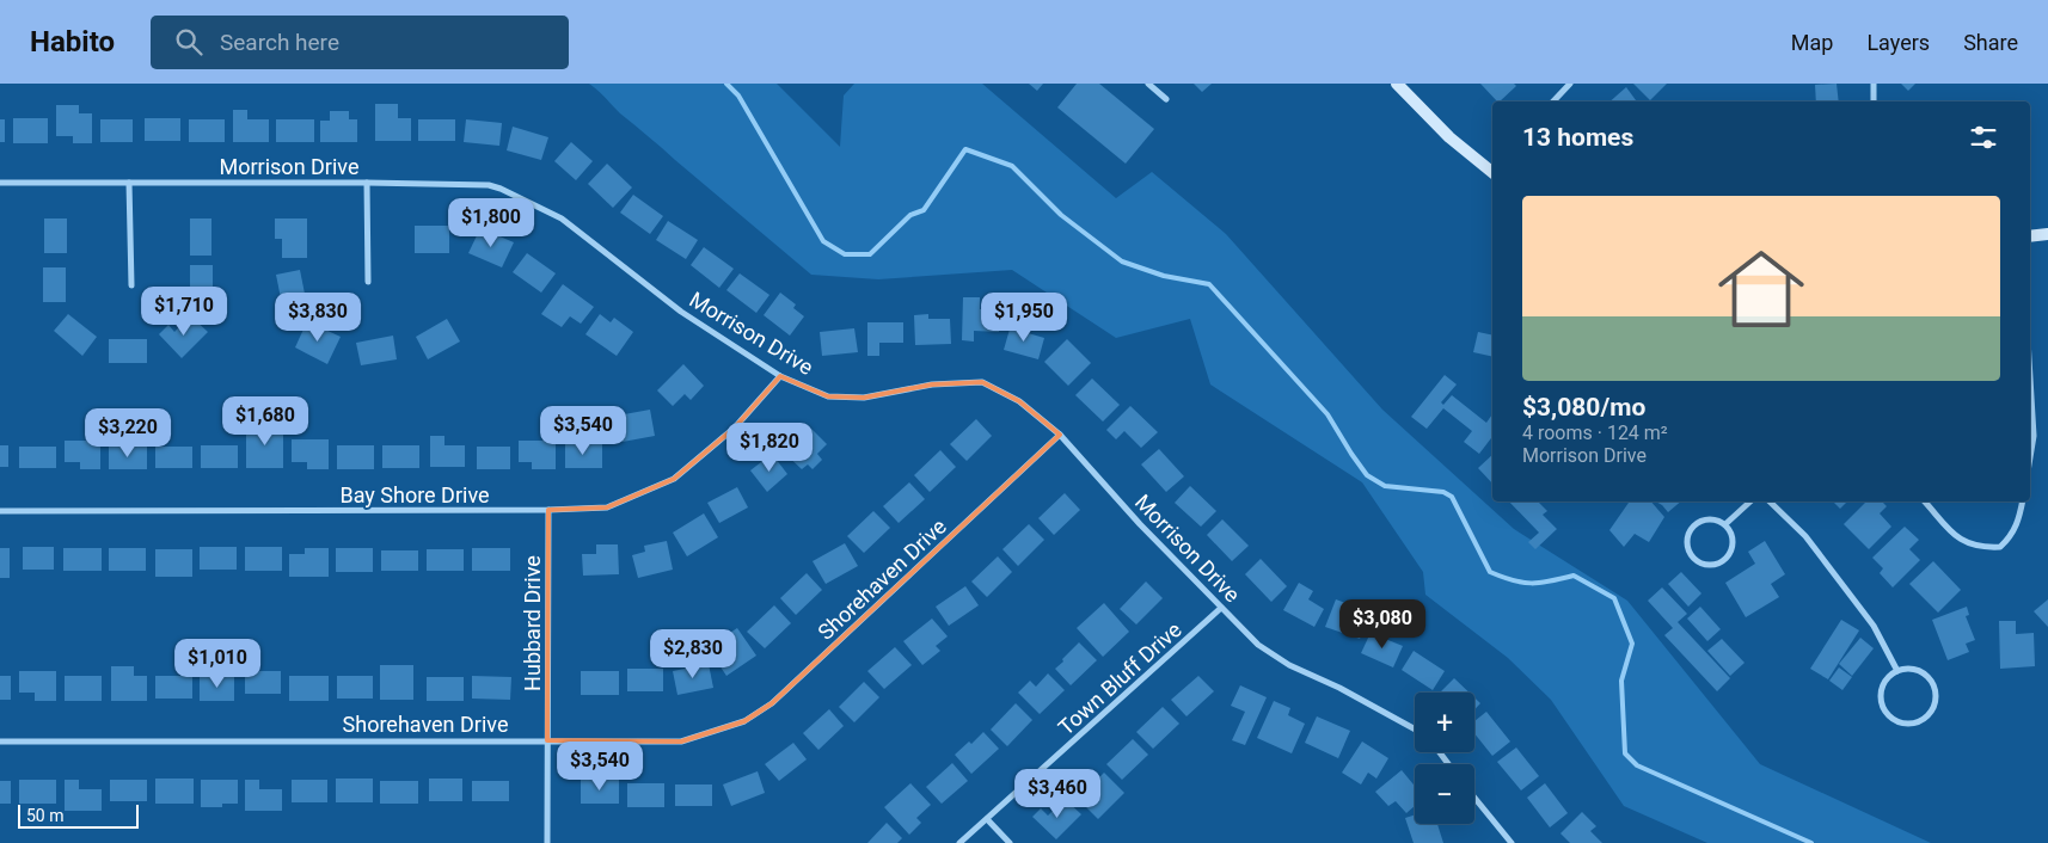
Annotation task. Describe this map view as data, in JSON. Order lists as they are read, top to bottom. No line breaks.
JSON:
{"streets":{"street":["Morrison Drive","Bay Shore Drive","Shorehaven Drive","Hubbard Drive","Town Bluff Drive"]},"crossings":[["Morrison Drive","Bay Shore Drive"],["Morrison Drive","Shorehaven Drive"],["Morrison Drive","Town Bluff Drive"],["Bay Shore Drive","Hubbard Drive"],["Shorehaven Drive","Hubbard Drive"]],"scale_bar":"50 m","page":{"header":"Habito","search":"Search here","nav":["Map","Layers","Share"],"heading":"13 homes","list":[{"name":"$3,080/mo","note":"4 rooms · 124 m² · Morrison Drive"}],"price":["$1,800","$1,710","$3,830","$1,950","$1,680","$3,540","$3,220","$1,820","$3,080","$2,830","$1,010","$3,540","$3,460"],"map_buttons":["+","−"],"scale":"50 m"}}
